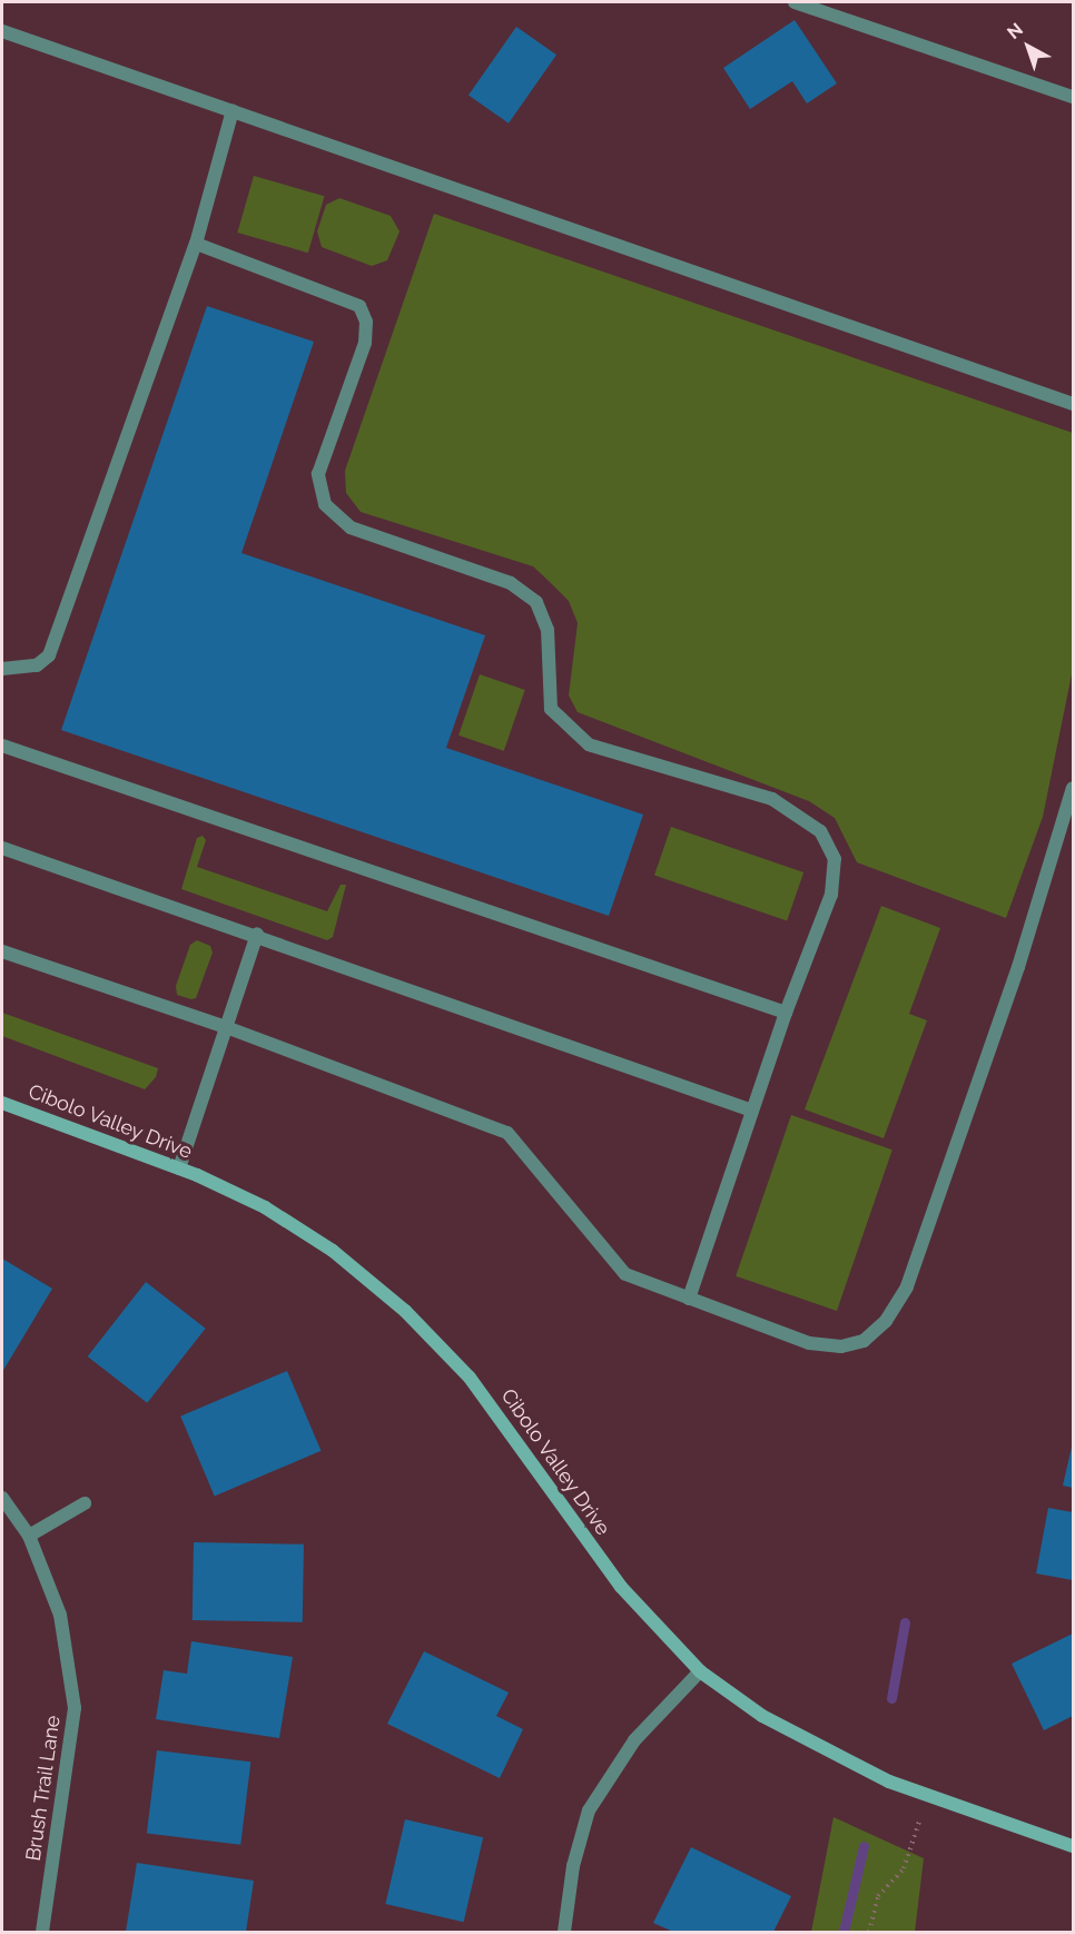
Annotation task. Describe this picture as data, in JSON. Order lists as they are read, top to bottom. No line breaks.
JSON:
{"streets":{"main road":["Cibolo Valley Drive"],"street":["Brush Trail Lane"]},"north":"top left"}
